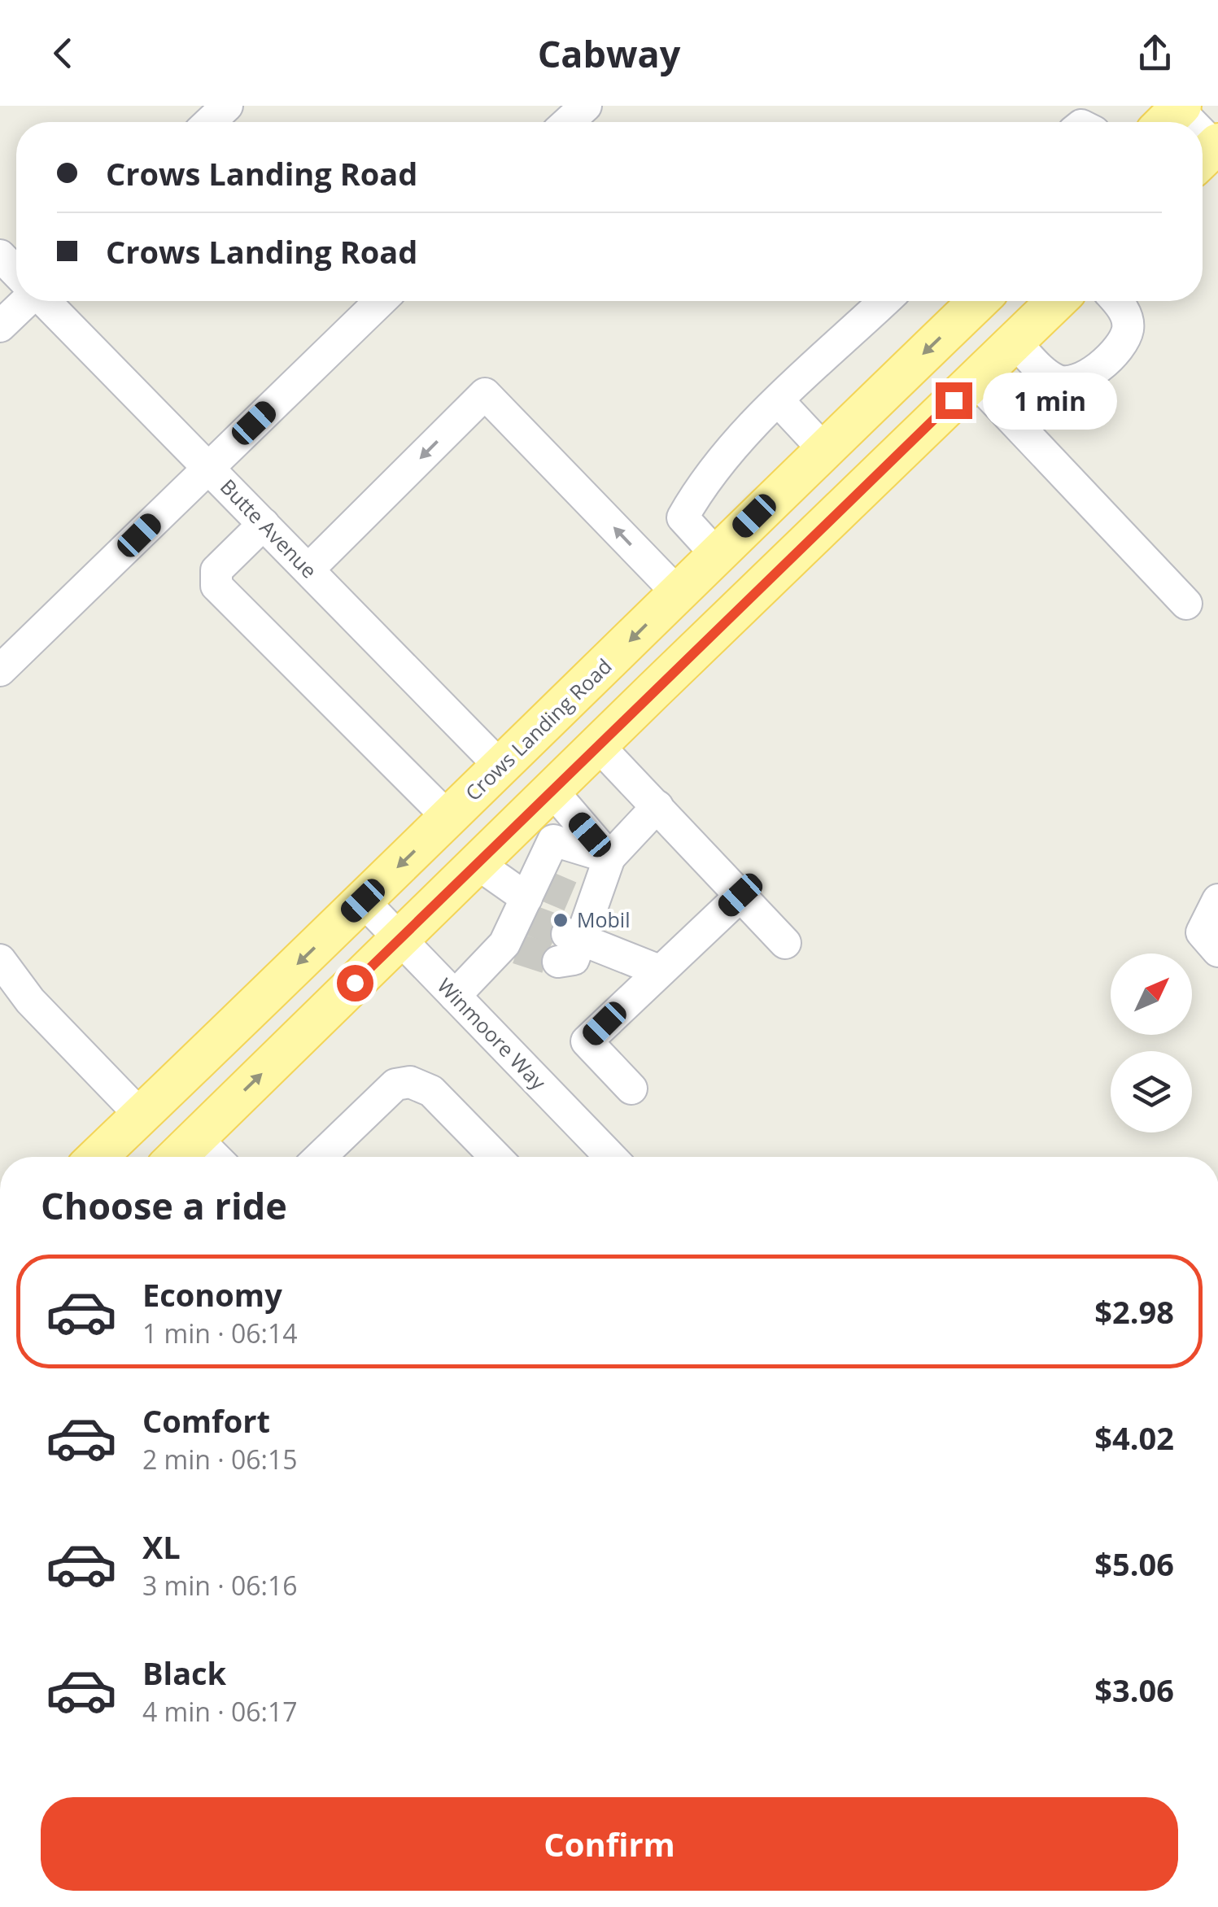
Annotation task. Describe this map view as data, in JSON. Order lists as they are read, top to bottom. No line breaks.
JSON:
{"streets":{"main road":["Crows Landing Road"],"street":["Butte Avenue","Winmoore Way"]},"crossings":[["Butte Avenue","Crows Landing Road"],["Crows Landing Road","Winmoore Way"]],"places":["Mobil"],"north":"top right","page":{"header":"Cabway","banner":["Crows Landing Road","Crows Landing Road"],"bubble":"1 min","heading":"Choose a ride","list":[{"name":"Economy","note":"1 min · 06:14","value":"$2.98"},{"name":"Comfort","note":"2 min · 06:15","value":"$4.02"},{"name":"XL","note":"3 min · 06:16","value":"$5.06"},{"name":"Black","note":"4 min · 06:17","value":"$3.06"}],"buttons":"Confirm"}}
